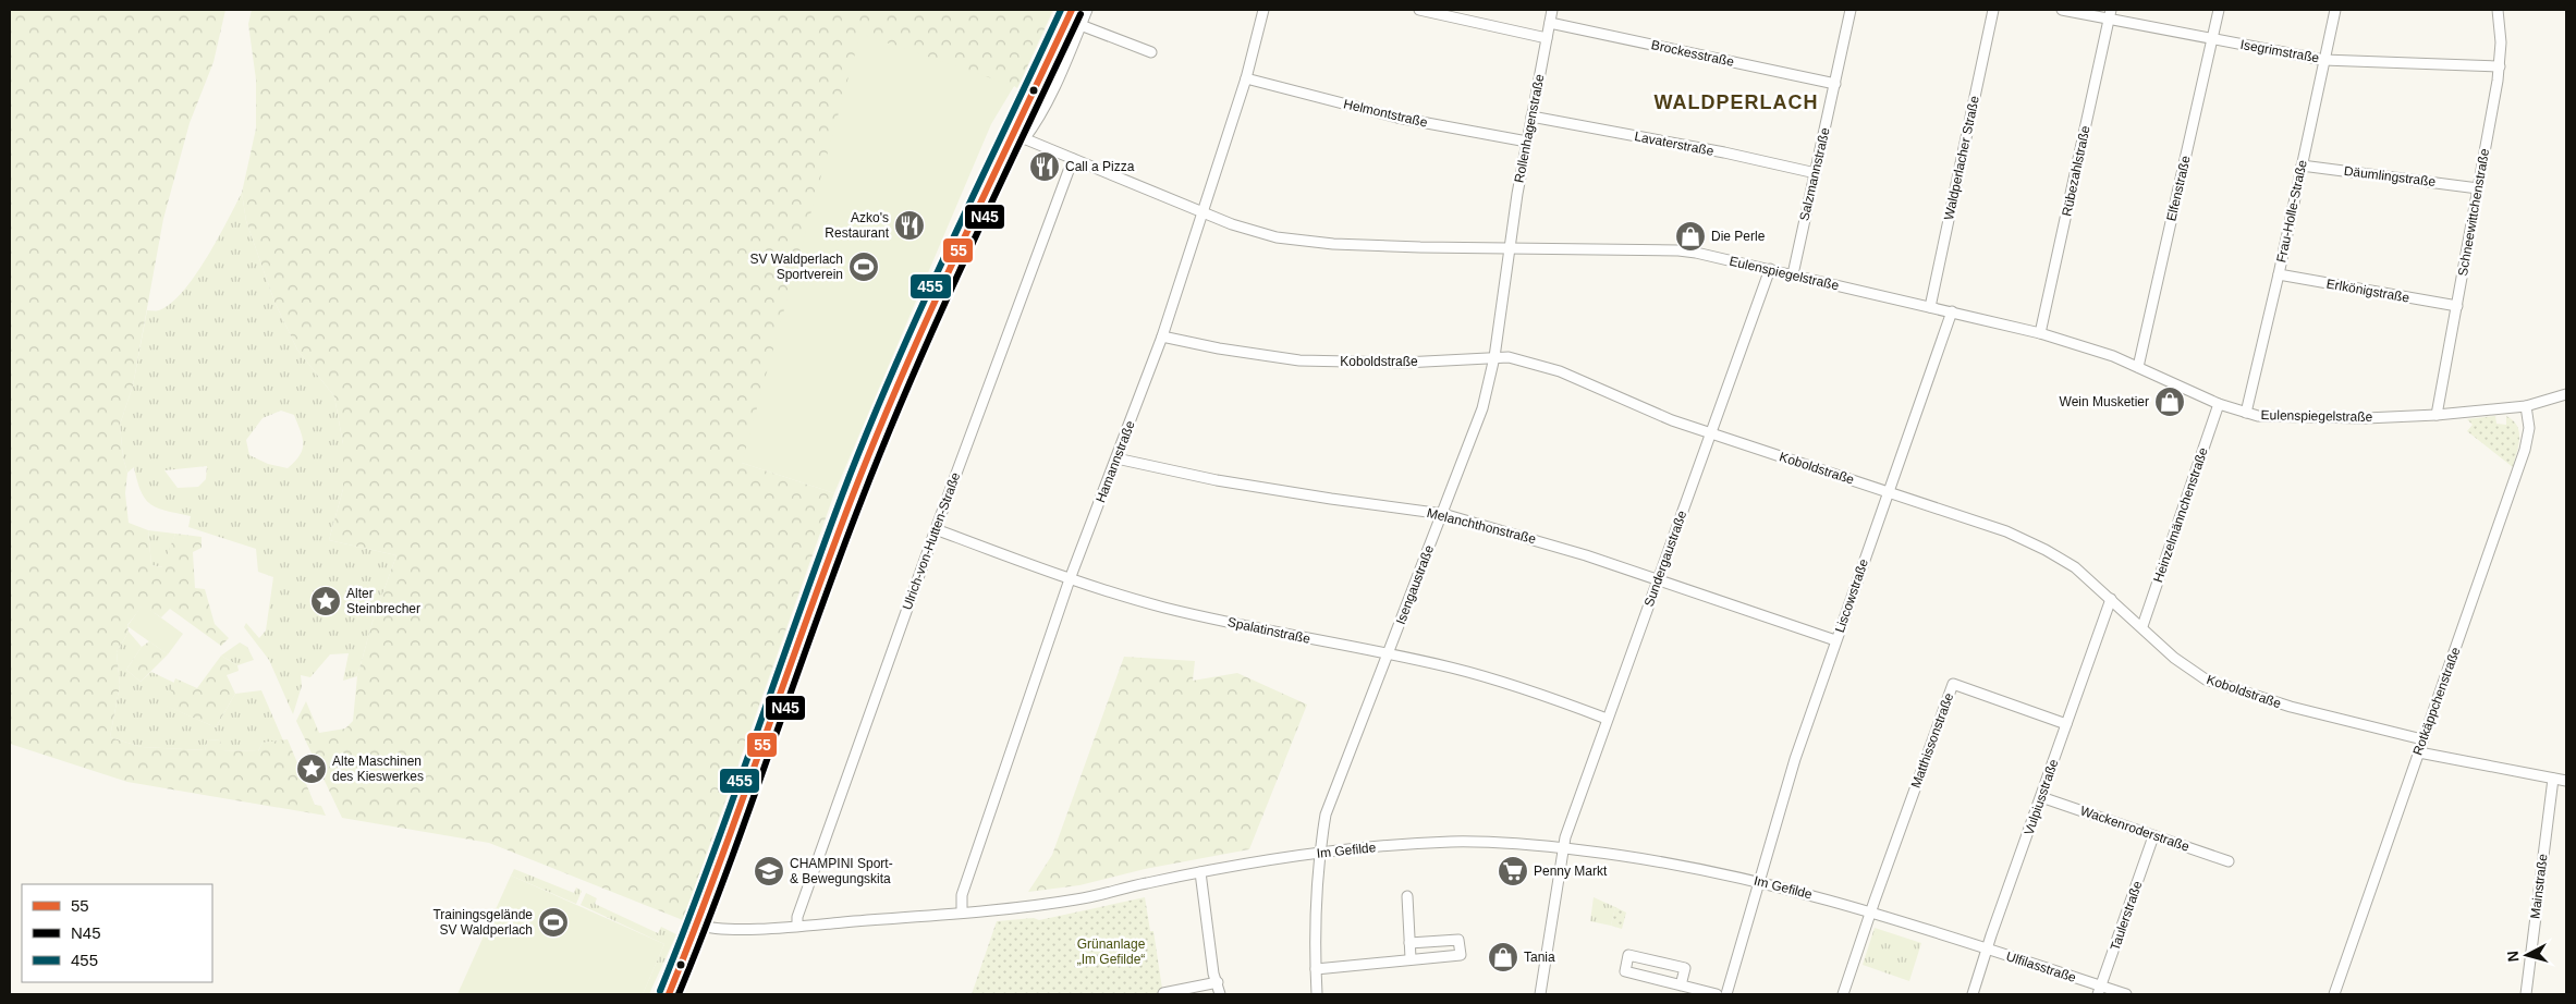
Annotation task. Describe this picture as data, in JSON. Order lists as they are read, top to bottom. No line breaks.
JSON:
{"streets":{"street":["Isegrimstraße","Brockesstraße","Helmontstraße","Rollenhagenstraße","Lavaterstraße","Waldperlacher Straße","Rübezahlstraße","Salzmannstraße","Däumlingstraße","Elfenstraße","Frau-Holle-Straße","Schneewittchenstraße","Eulenspiegelstraße","Erlkönigstraße","Koboldstraße","Hamannstraße","Heinzelmännchenstraße","Melanchthonstraße","Ulrich-von-Hutten-Straße","Sundergaustraße","Isengaustraße","Liscowstraße","Spalatinstraße","Rotkäppchenstraße","Matthissonstraße","Vulpiusstraße","Wackenroderstraße","Im Gefilde","Mainstraße","Taulerstraße","Ulfilasstraße"]},"crossings":[["Isegrimstraße","Rübezahlstraße"],["Isegrimstraße","Elfenstraße"],["Isegrimstraße","Frau-Holle-Straße"],["Isegrimstraße","Schneewittchenstraße"],["Brockesstraße","Rollenhagenstraße"],["Brockesstraße","Salzmannstraße"],["Helmontstraße","Rollenhagenstraße"],["Helmontstraße","Hamannstraße"],["Rollenhagenstraße","Lavaterstraße"],["Rollenhagenstraße","Eulenspiegelstraße"],["Rollenhagenstraße","Isengaustraße"],["Lavaterstraße","Salzmannstraße"],["Waldperlacher Straße","Eulenspiegelstraße"],["Rübezahlstraße","Eulenspiegelstraße"],["Salzmannstraße","Eulenspiegelstraße"],["Däumlingstraße","Frau-Holle-Straße"],["Däumlingstraße","Schneewittchenstraße"],["Elfenstraße","Eulenspiegelstraße"],["Frau-Holle-Straße","Eulenspiegelstraße"],["Frau-Holle-Straße","Erlkönigstraße"],["Schneewittchenstraße","Eulenspiegelstraße"],["Schneewittchenstraße","Erlkönigstraße"],["Eulenspiegelstraße","Hamannstraße"],["Eulenspiegelstraße","Heinzelmännchenstraße"],["Eulenspiegelstraße","Ulrich-von-Hutten-Straße"],["Eulenspiegelstraße","Sundergaustraße"],["Eulenspiegelstraße","Isengaustraße"],["Eulenspiegelstraße","Liscowstraße"],["Eulenspiegelstraße","Rotkäppchenstraße"],["Koboldstraße","Hamannstraße"],["Koboldstraße","Heinzelmännchenstraße"],["Koboldstraße","Sundergaustraße"],["Koboldstraße","Isengaustraße"],["Koboldstraße","Liscowstraße"],["Koboldstraße","Rotkäppchenstraße"],["Koboldstraße","Vulpiusstraße"],["Hamannstraße","Melanchthonstraße"],["Hamannstraße","Spalatinstraße"],["Hamannstraße","Im Gefilde"],["Melanchthonstraße","Sundergaustraße"],["Melanchthonstraße","Isengaustraße"],["Melanchthonstraße","Liscowstraße"],["Ulrich-von-Hutten-Straße","Spalatinstraße"],["Ulrich-von-Hutten-Straße","Im Gefilde"],["Sundergaustraße","Spalatinstraße"],["Sundergaustraße","Im Gefilde"],["Isengaustraße","Spalatinstraße"],["Isengaustraße","Im Gefilde"],["Liscowstraße","Im Gefilde"],["Matthissonstraße","Vulpiusstraße"],["Matthissonstraße","Im Gefilde"],["Vulpiusstraße","Wackenroderstraße"],["Vulpiusstraße","Im Gefilde"],["Vulpiusstraße","Ulfilasstraße"],["Wackenroderstraße","Taulerstraße"],["Im Gefilde","Ulfilasstraße"],["Taulerstraße","Ulfilasstraße"]],"districts":["WALDPERLACH"],"parks":["Grünanlage „Im Gefilde“"],"places":{"restaurant":["Call a Pizza","Azko's Restaurant"],"shop":["Die Perle","Wein Musketier","Tania"],"sports":["SV Waldperlach Sportverein","Trainingsgelände SV Waldperlach"],"place":["Alter Steinbrecher","Alte Maschinen des Kieswerkes"],"school or university":["CHAMPINI Sport- & Bewegungskita"],"supermarket":["Penny Markt"]},"lines":["transit line 55","transit line 455","transit line N45"],"legend":["55","N45","455"],"north":"left"}
